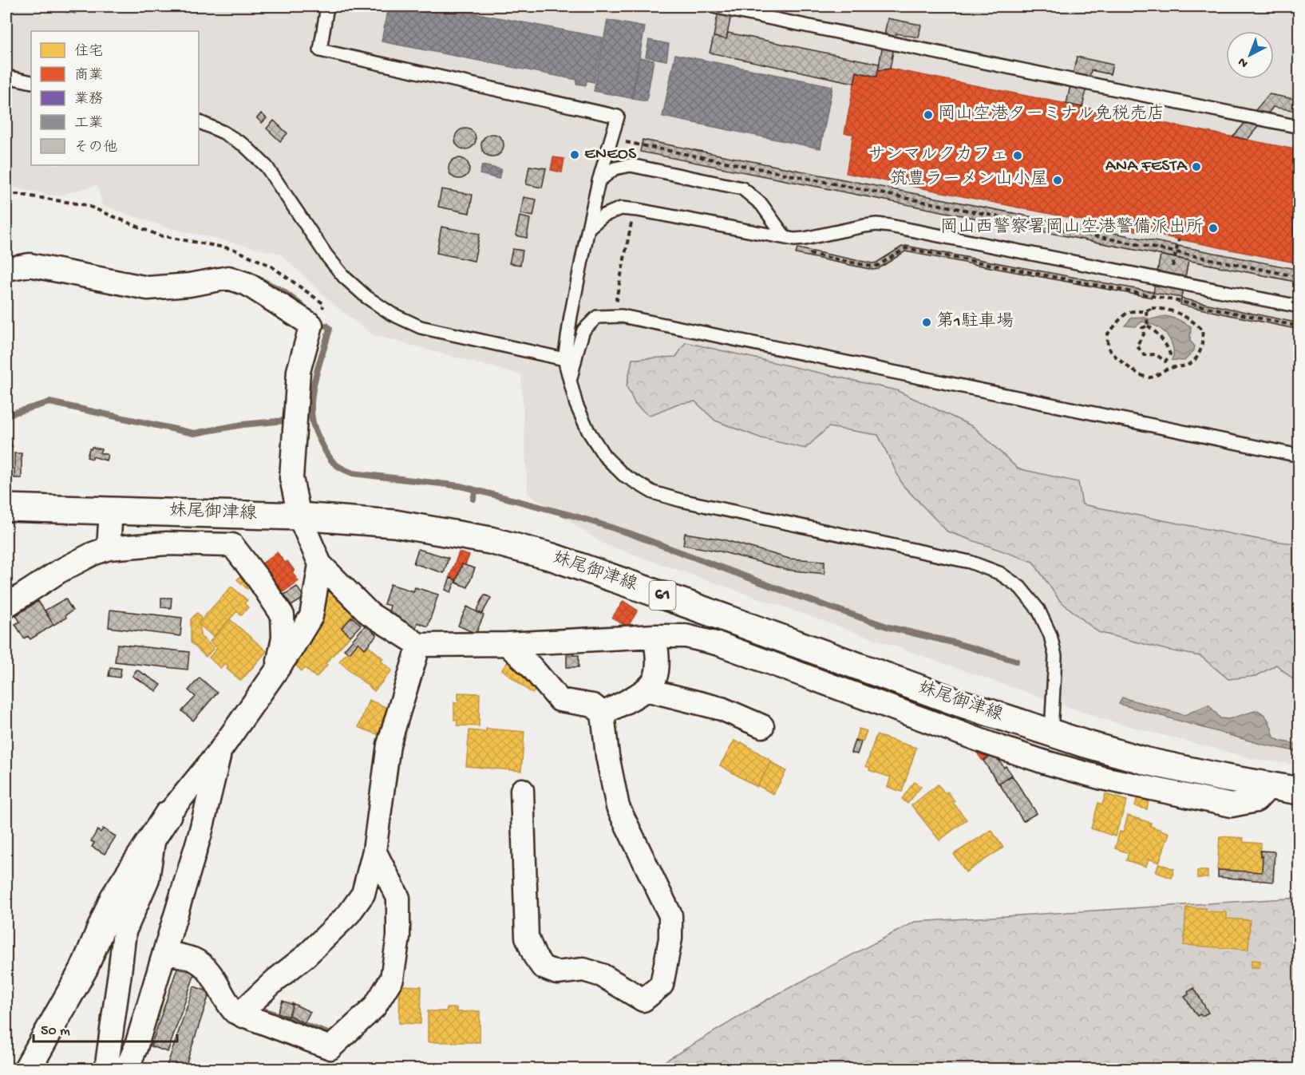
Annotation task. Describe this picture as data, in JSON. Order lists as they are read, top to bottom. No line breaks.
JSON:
{"streets":{"main road":["妹尾御津線","61"]},"places":["岡山空港ターミナル免税売店","ENEOS","サンマルクカフェ","ANA FESTA","筑豊ラーメン山小屋","岡山西警察署岡山空港警備派出所","第1駐車場"],"legend":["住宅","商業","業務","工業","その他"],"scale_bar":"50 m","north":"bottom left"}
